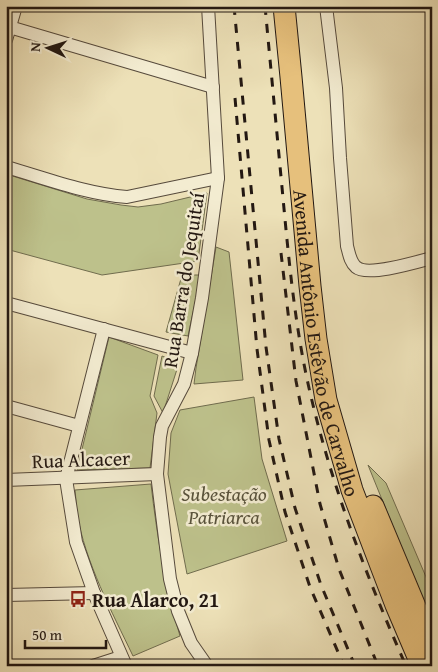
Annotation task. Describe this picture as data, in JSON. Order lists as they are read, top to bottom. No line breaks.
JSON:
{"streets":{"highway":["Avenida Antônio Estêvão de Carvalho"],"street":["Rua Barra do Jequitaí","Rua Alcacer"]},"crossings":[["Rua Barra do Jequitaí","Rua Alcacer"]],"parks":["Subestação Patriarca"],"places":{"bus stop":["Rua Alarco, 21"]},"scale_bar":"50 m","north":"left"}
